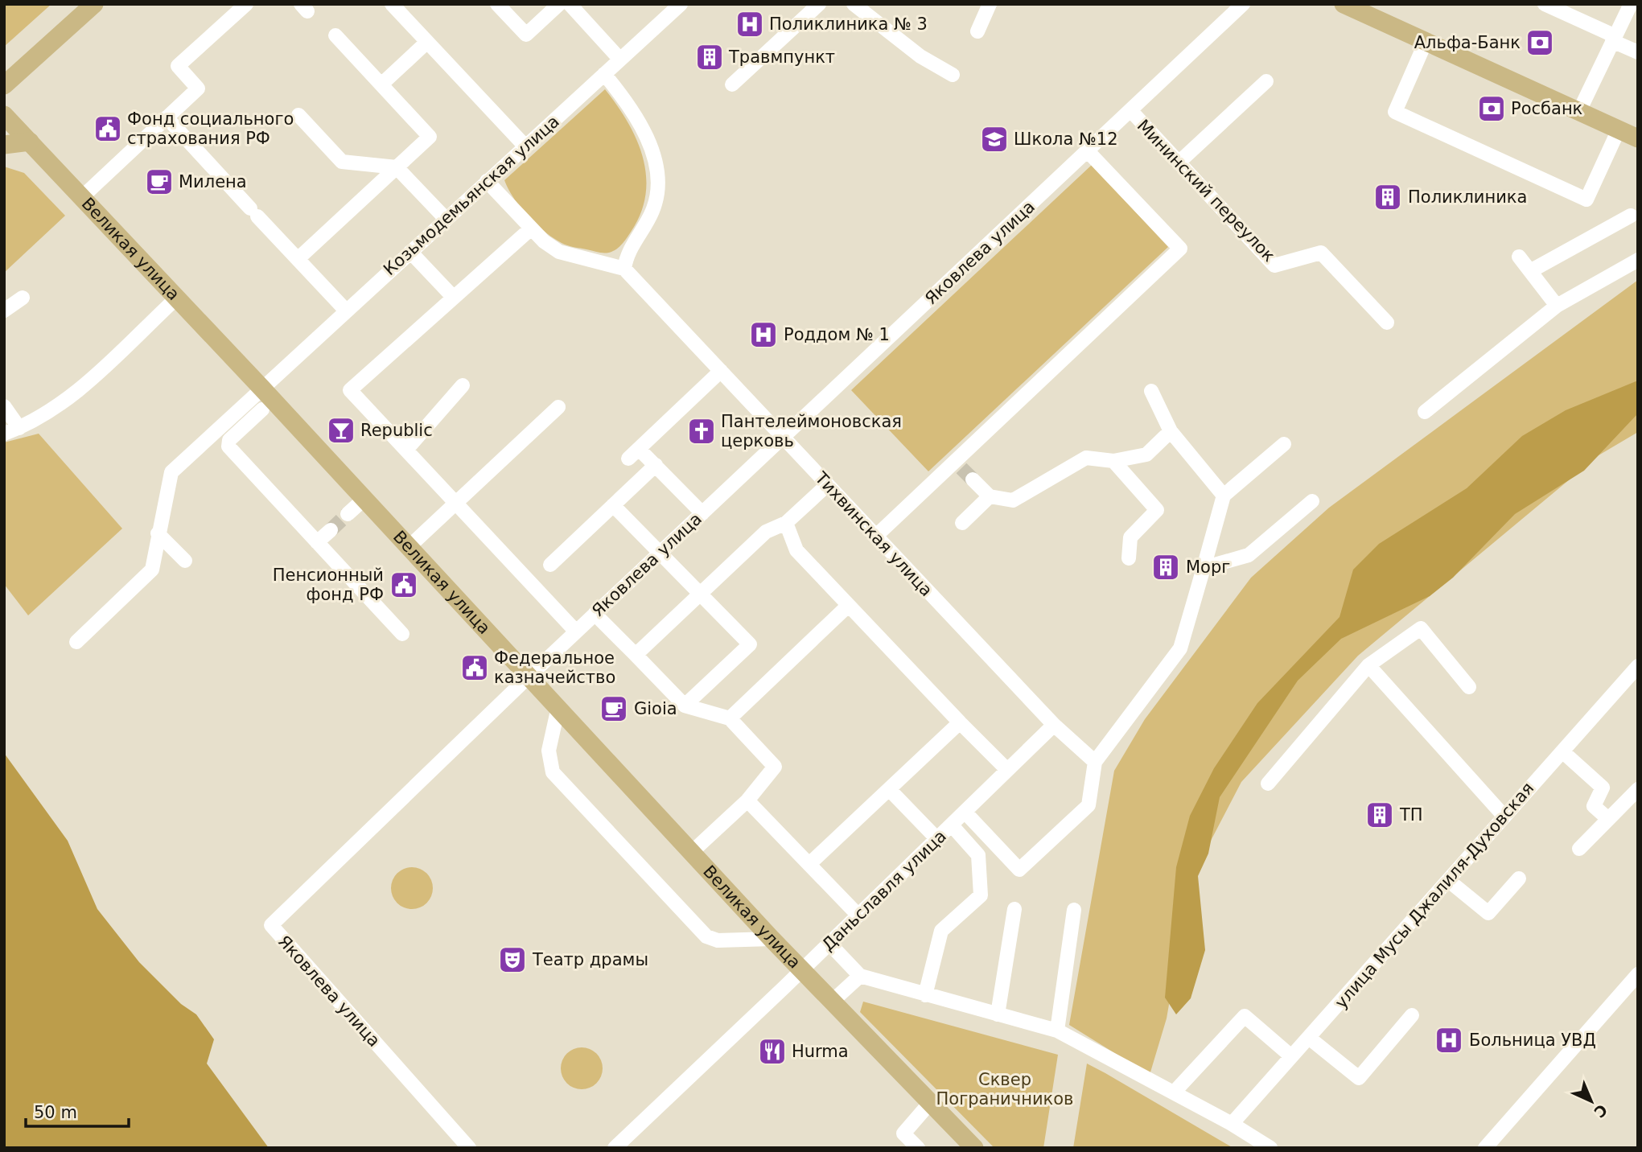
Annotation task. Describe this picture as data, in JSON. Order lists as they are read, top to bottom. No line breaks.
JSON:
{"streets":{"main road":["Великая улица"],"street":["Мининский переулок","Козьмодемьянская улица","Яковлева улица","Тихвинская улица","Даньславля улица","улица Мусы Джалиля-Духовская"]},"crossings":[["Мининский переулок","Яковлева улица"],["Козьмодемьянская улица","Великая улица"],["Великая улица","Яковлева улица"],["Великая улица","Даньславля улица"],["Яковлева улица","Тихвинская улица"],["Тихвинская улица","Даньславля улица"]],"parks":["Сквер Пограничников"],"places":{"hospital":["Поликлиника № 3","Роддом № 1","Больница УВД"],"bank":["Альфа-Банк","Росбанк"],"building":["Травмпункт","Поликлиника","Морг","ТП"],"public building":["Фонд социального страхования РФ","Пенсионный фонд РФ","Федеральное казначейство"],"school or university":["Школа №12"],"cafe":["Милена","Gioia"],"bar":["Republic"],"church":["Пантелеймоновская церковь"],"theatre":["Театр драмы"],"restaurant":["Hurma"]},"scale_bar":"50 m","north":"bottom right"}
